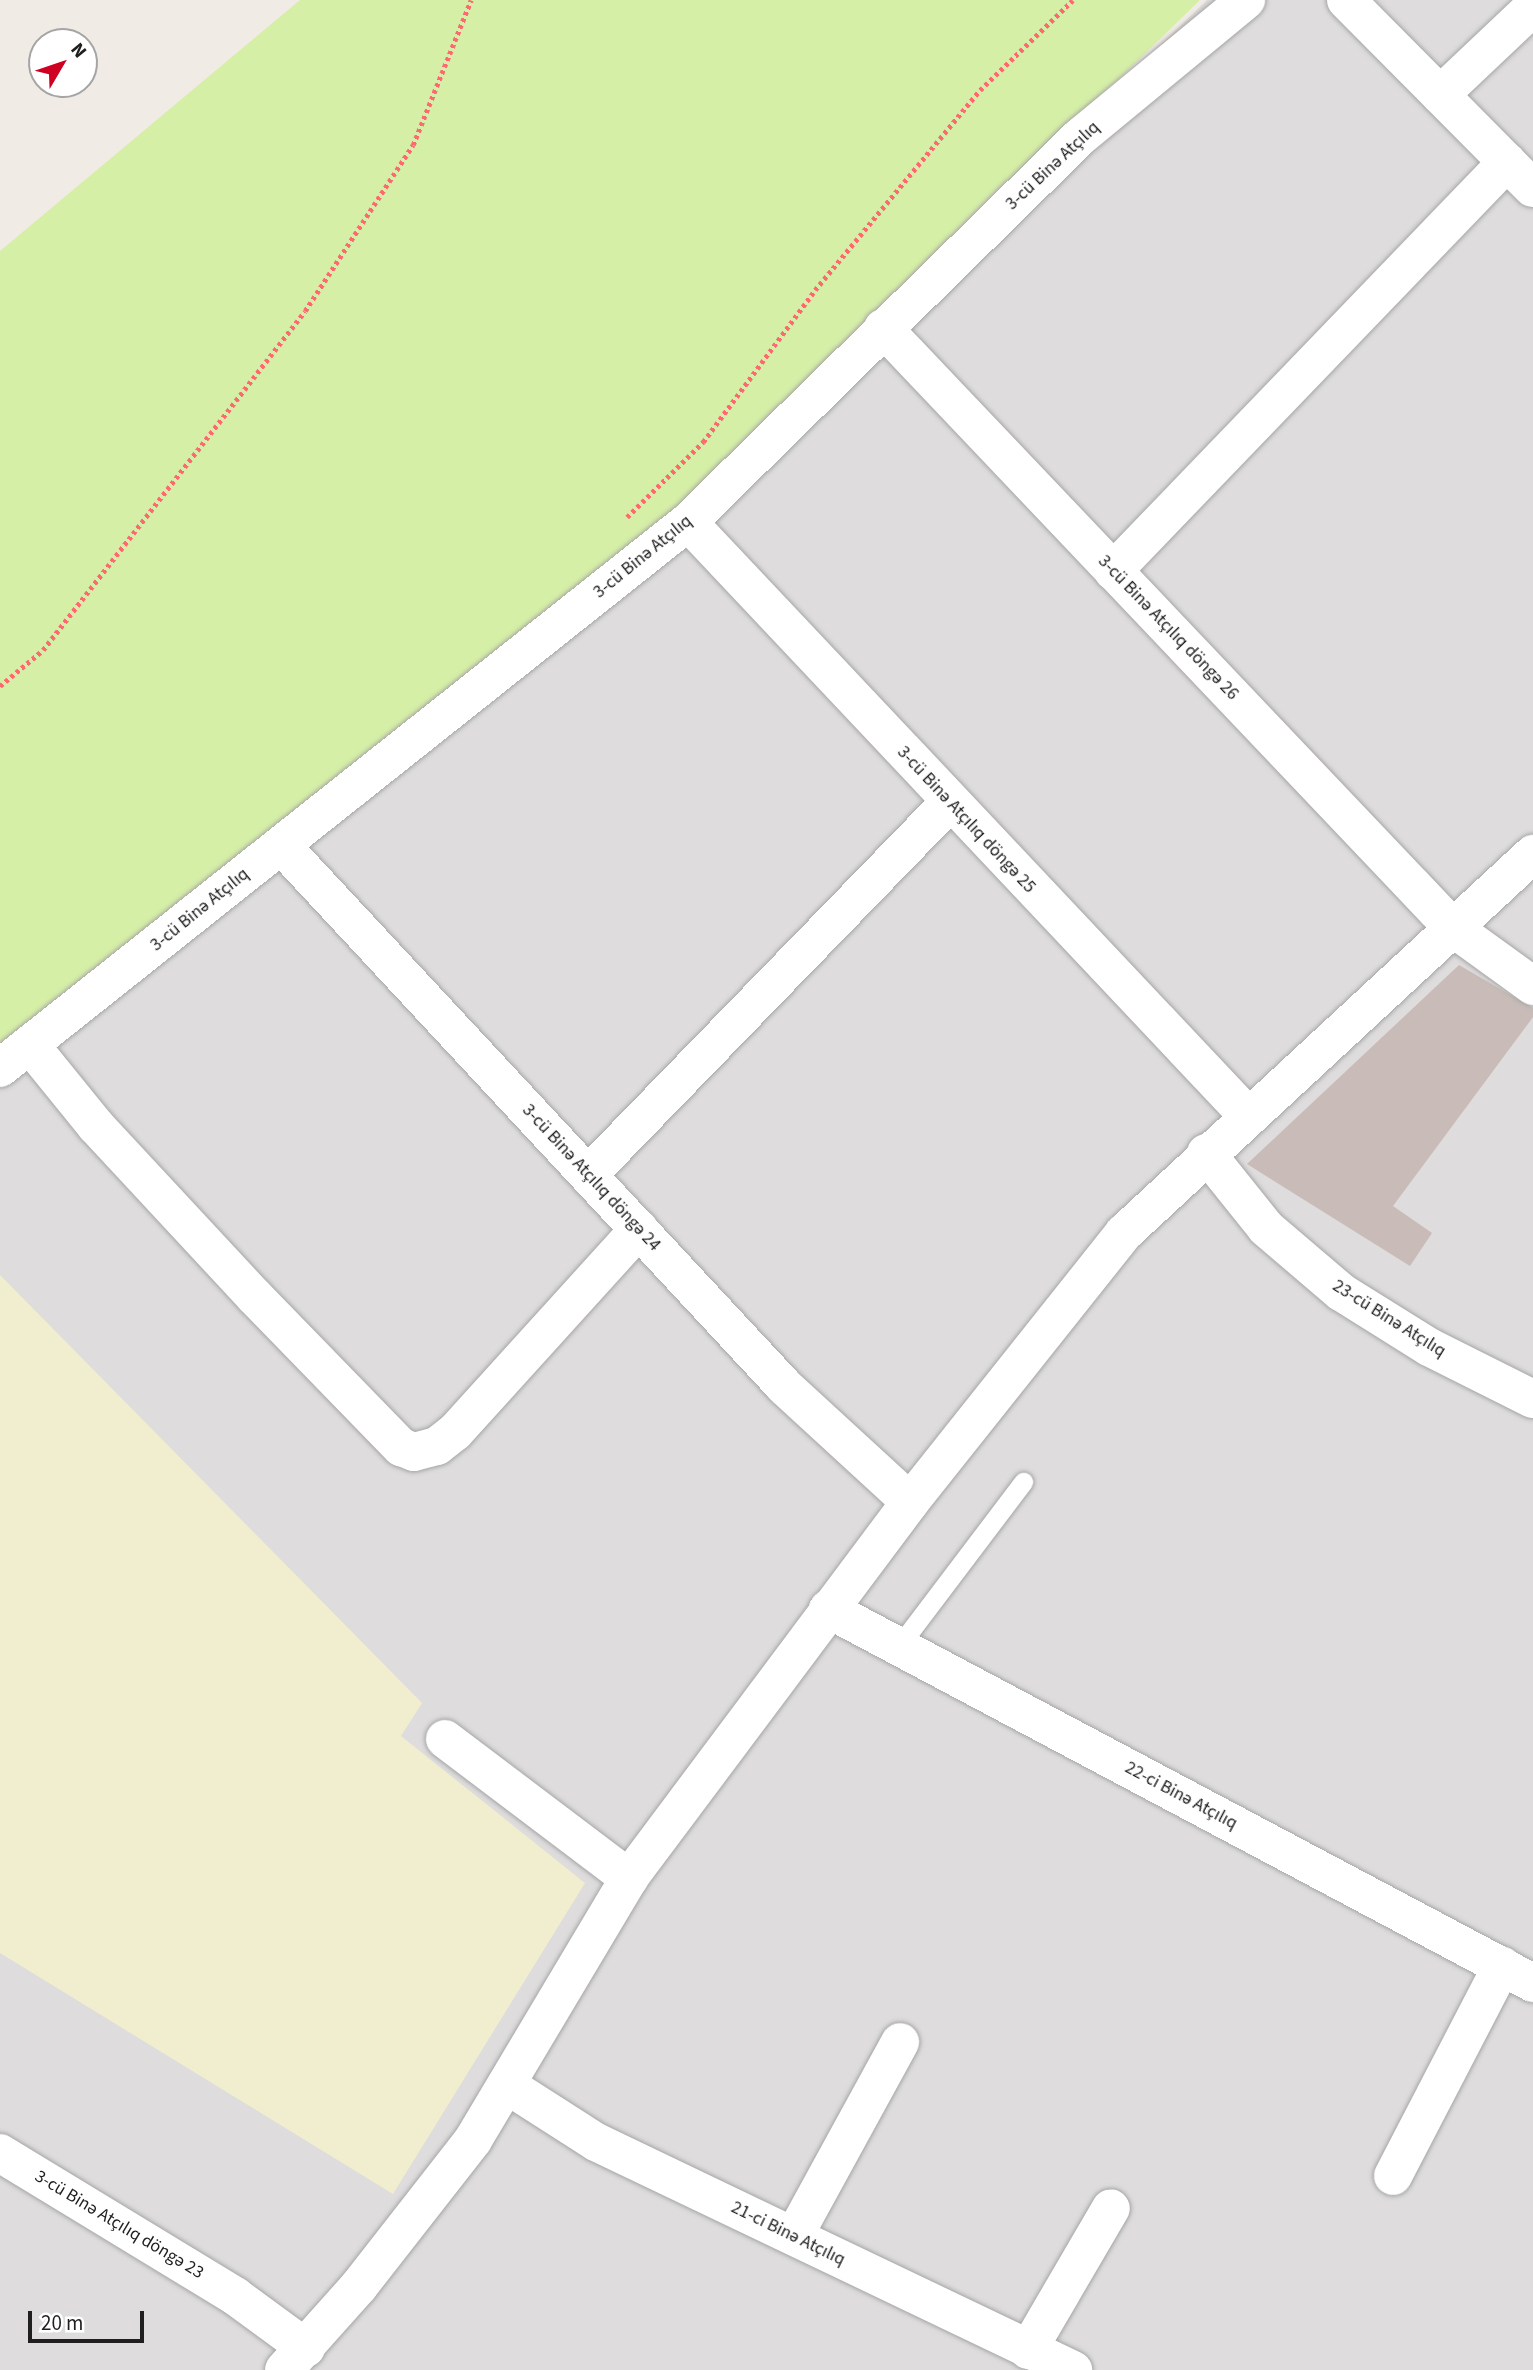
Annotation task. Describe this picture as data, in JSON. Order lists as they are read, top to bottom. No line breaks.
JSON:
{"streets":{"street":["3-cü Binə Atçılıq","3-cü Binə Atçılıq döngə 26","3-cü Binə Atçılıq döngə 25","3-cü Binə Atçılıq döngə 24","23-cü Binə Atçılıq","22-ci Binə Atçılıq","3-cü Binə Atçılıq döngə 23","21-ci Binə Atçılıq"]},"crossings":[["3-cü Binə Atçılıq","3-cü Binə Atçılıq döngə 26"],["3-cü Binə Atçılıq","3-cü Binə Atçılıq döngə 25"],["3-cü Binə Atçılıq","3-cü Binə Atçılıq döngə 24"]],"scale_bar":"20 m","north":"top right"}
